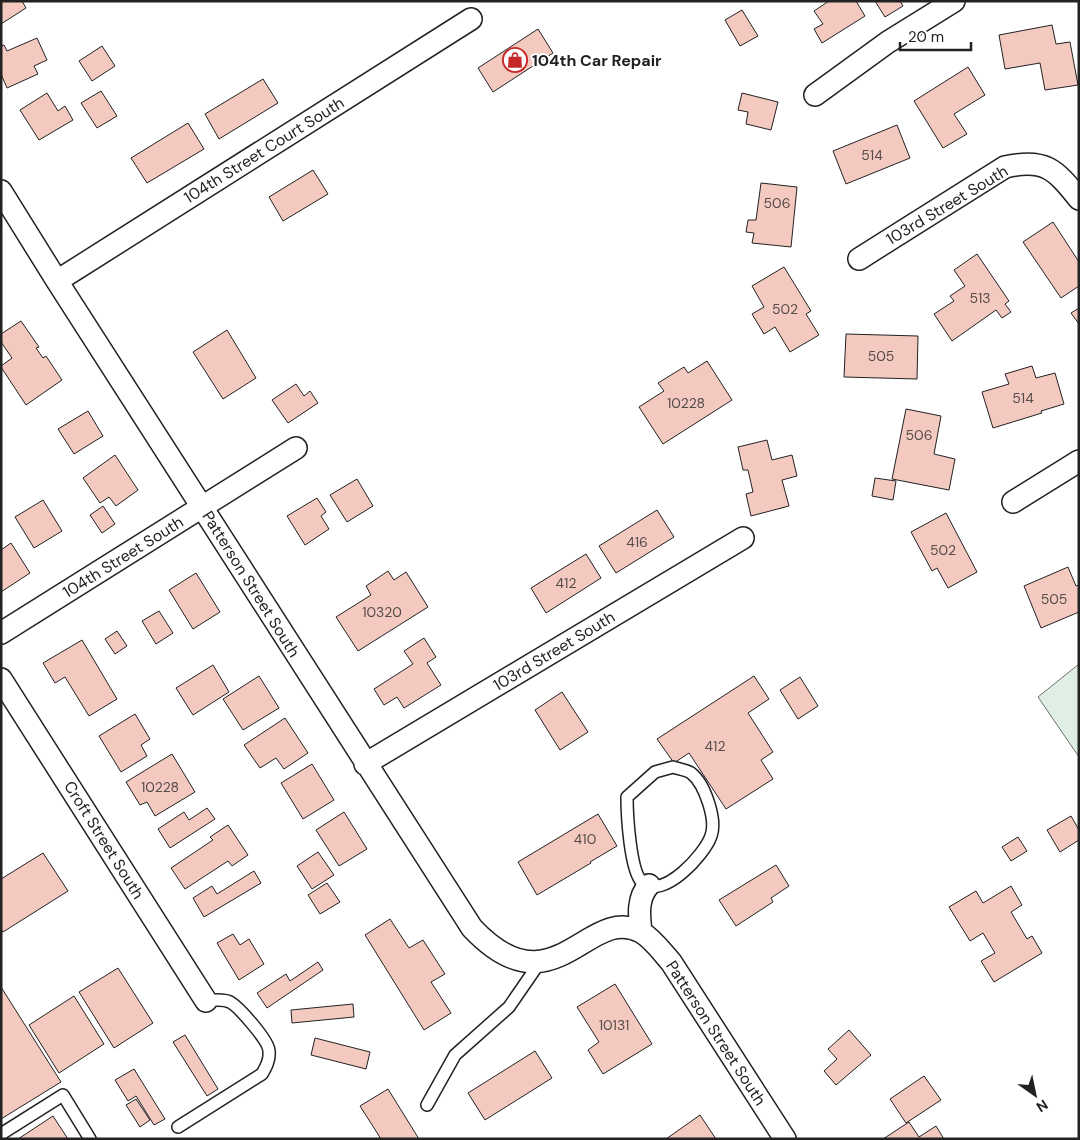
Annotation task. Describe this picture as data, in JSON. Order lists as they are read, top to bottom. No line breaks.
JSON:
{"streets":{"street":["104th Street Court South","103rd Street South","104th Street South","Patterson Street South","Croft Street South"]},"crossings":[["104th Street Court South","Patterson Street South"],["103rd Street South","Patterson Street South"],["104th Street South","Patterson Street South"]],"places":{"shop":["104th Car Repair"]},"house_numbers":["514","506","513","502","505","514","10228","506","416","502","412","505","10320","412","10228","410","10131"],"scale_bar":"20 m","north":"bottom right"}
